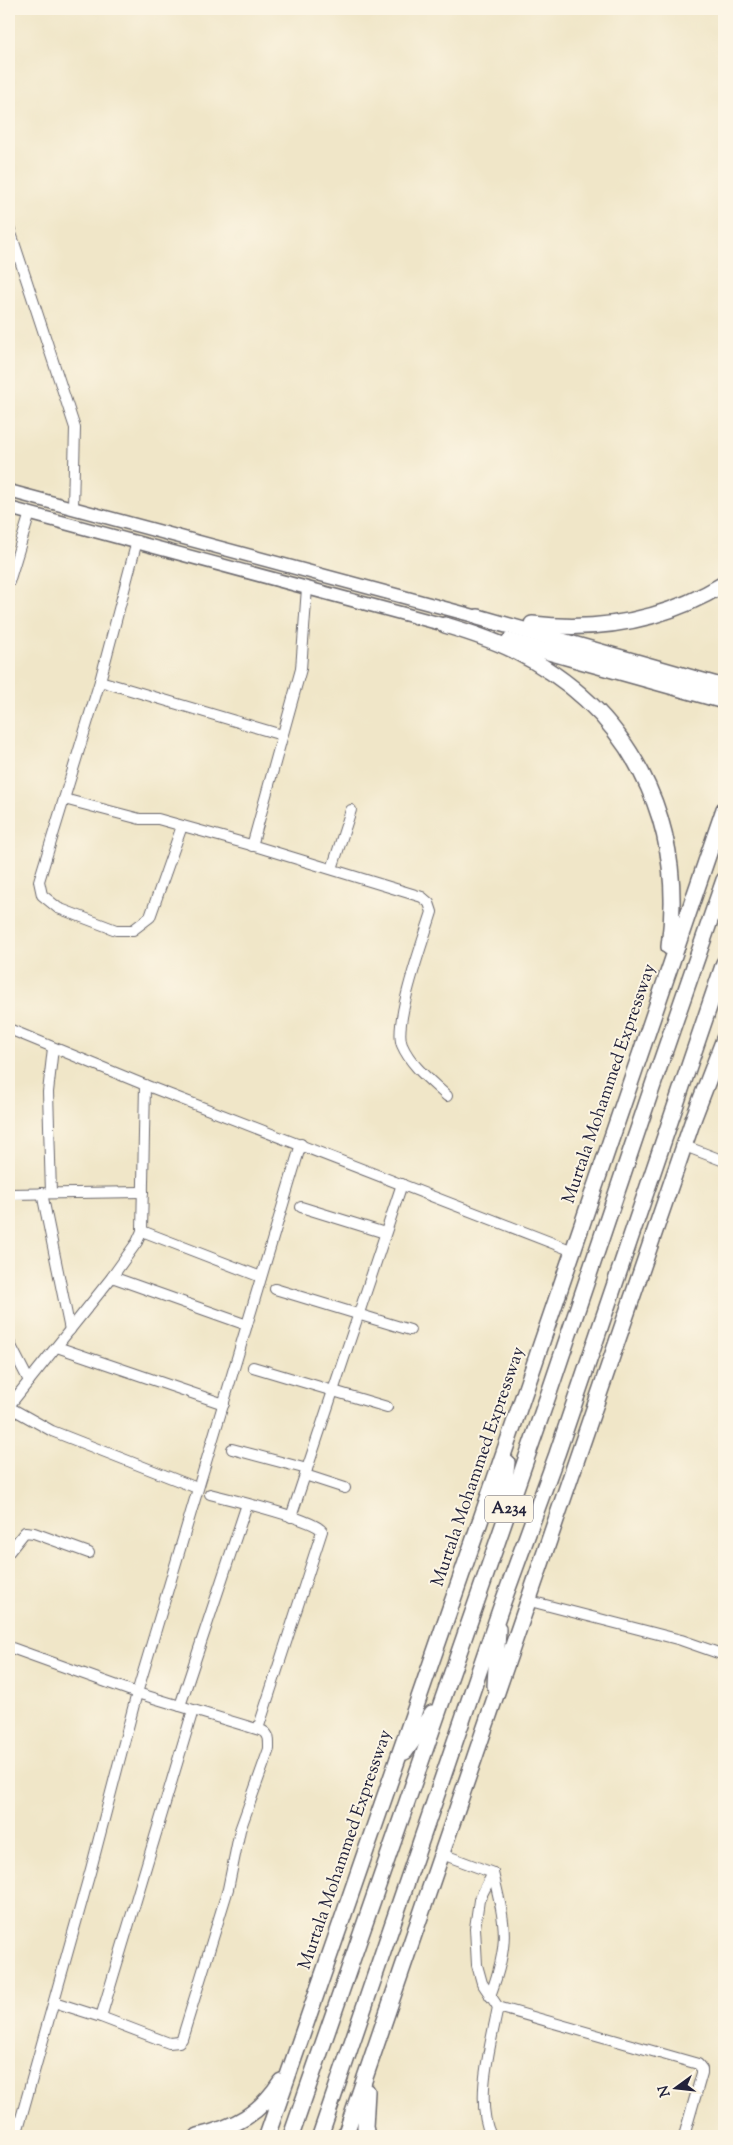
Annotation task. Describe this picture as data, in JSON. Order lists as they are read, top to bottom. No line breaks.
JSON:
{"streets":{"highway":["Murtala Mohammed Expressway","A234"]},"north":"left"}
